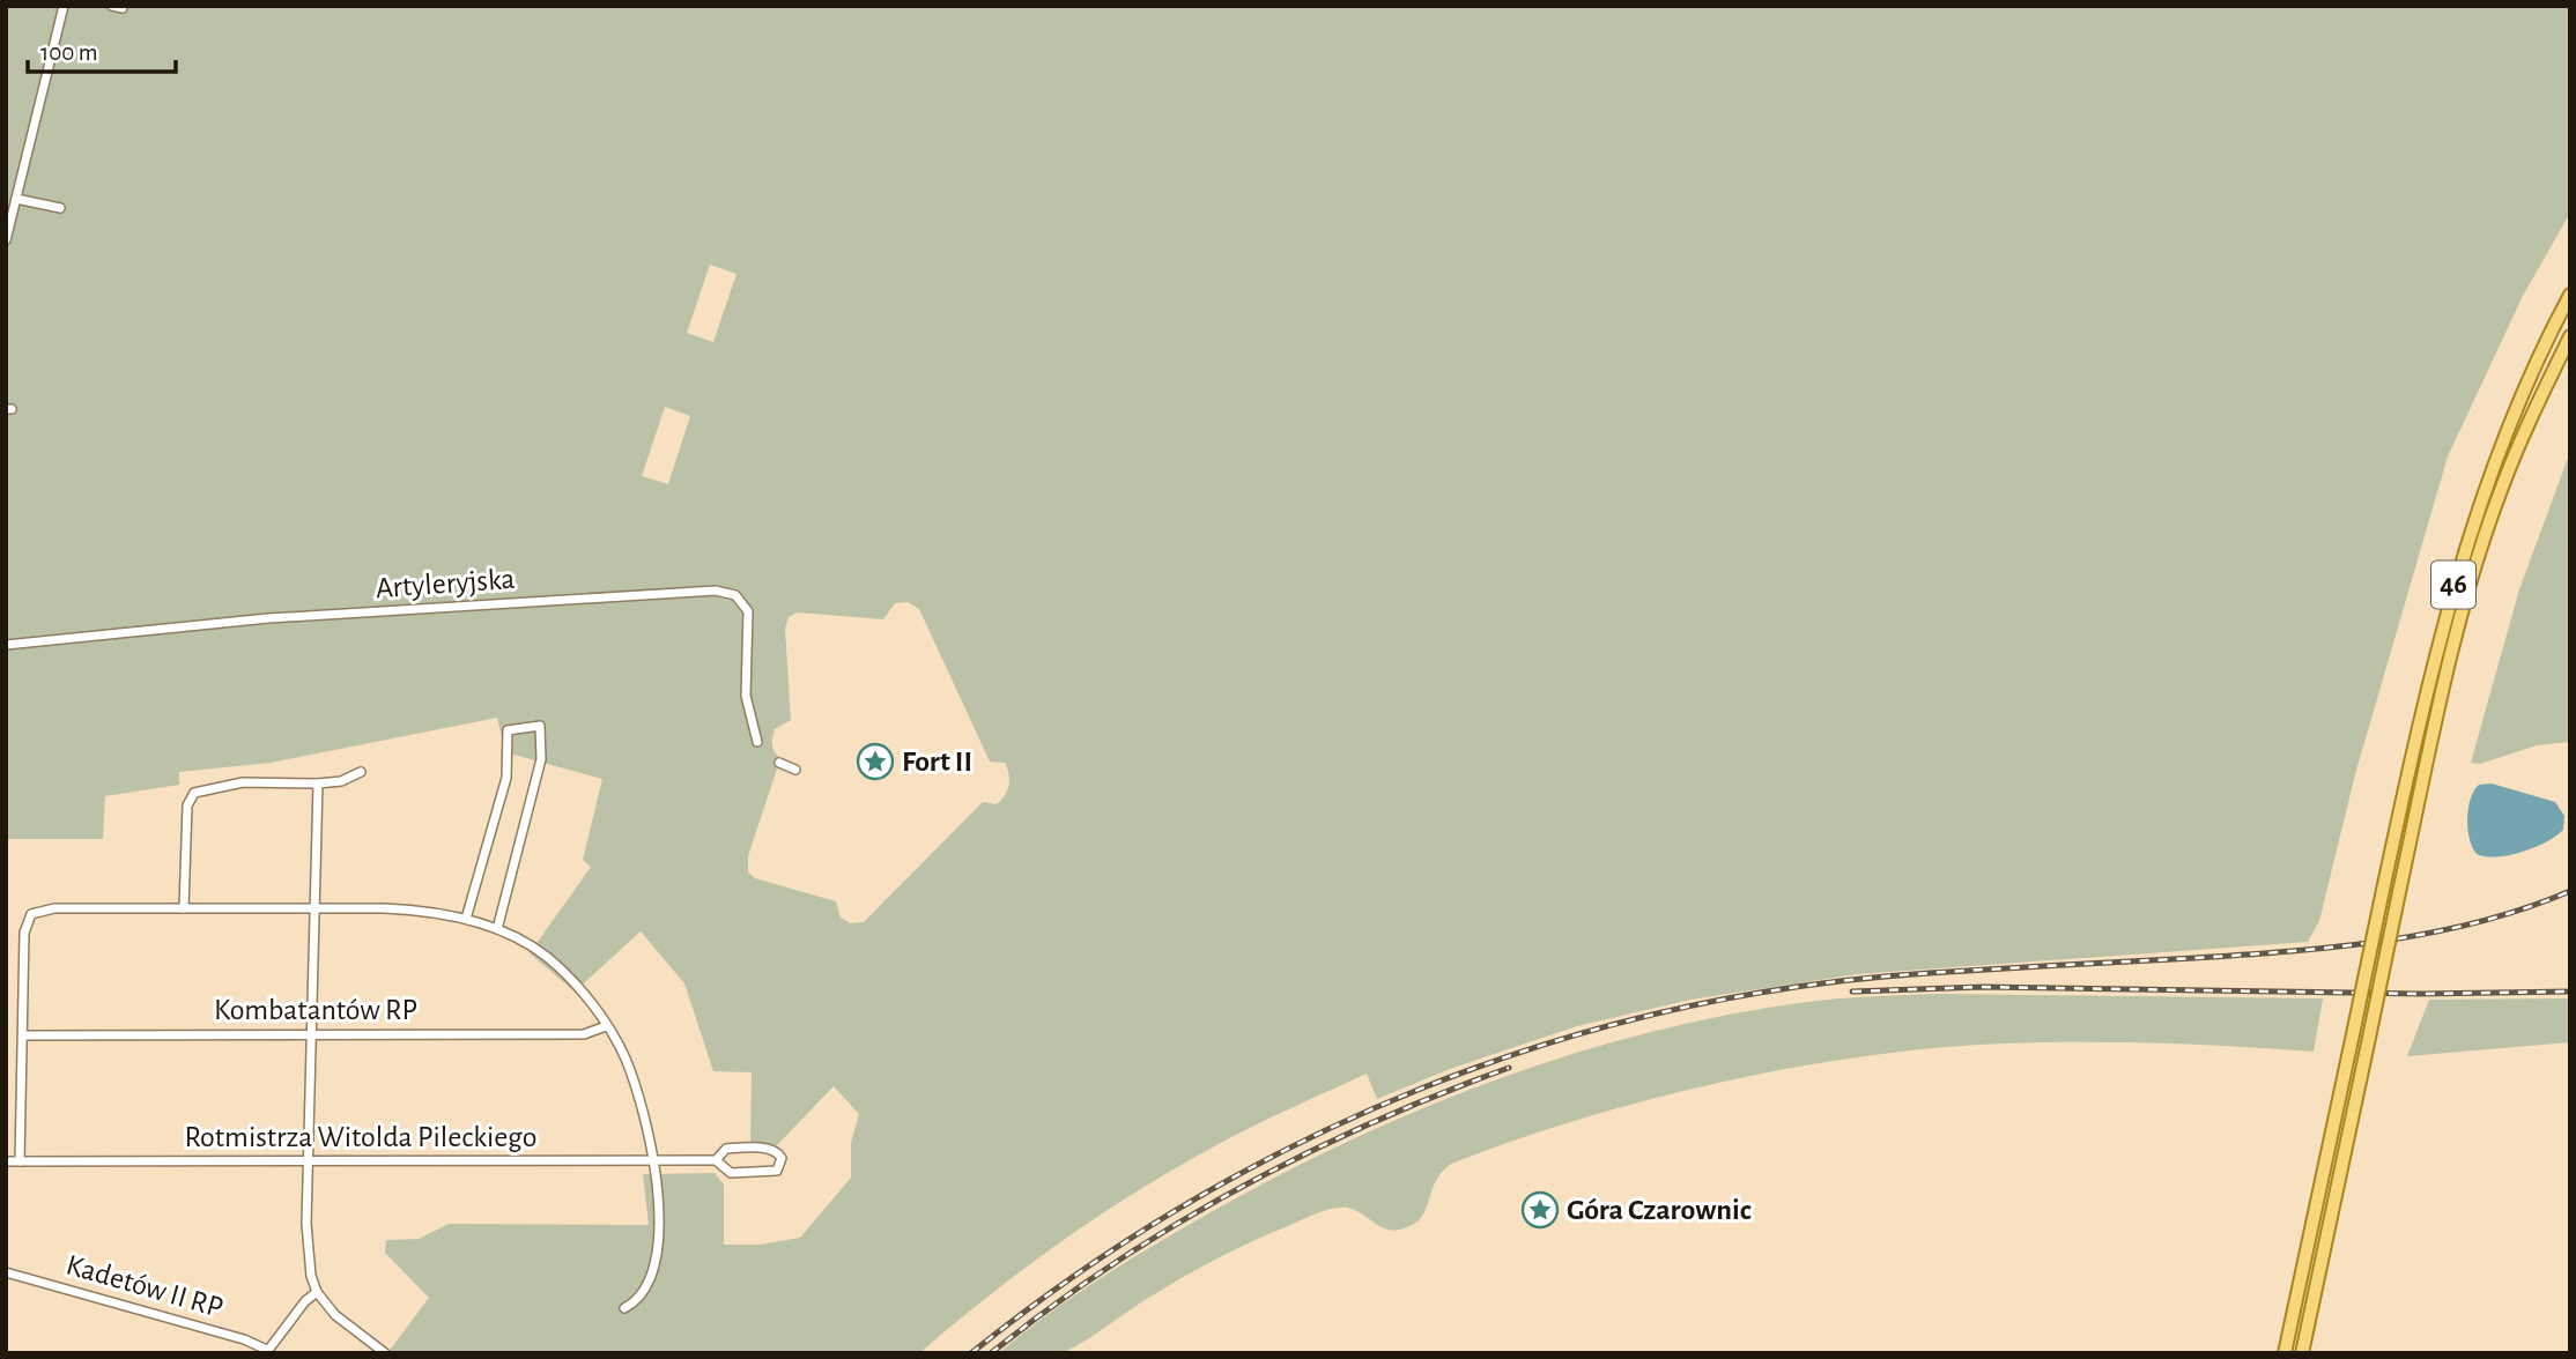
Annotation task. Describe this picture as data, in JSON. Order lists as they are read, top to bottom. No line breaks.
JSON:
{"streets":{"main road":["46"],"street":["Artyleryjska","Kombatantów RP","Rotmistrza Witolda Pileckiego","Kadetów II RP"]},"places":{"place":["Fort II","Góra Czarownic"]},"scale_bar":"100 m"}
